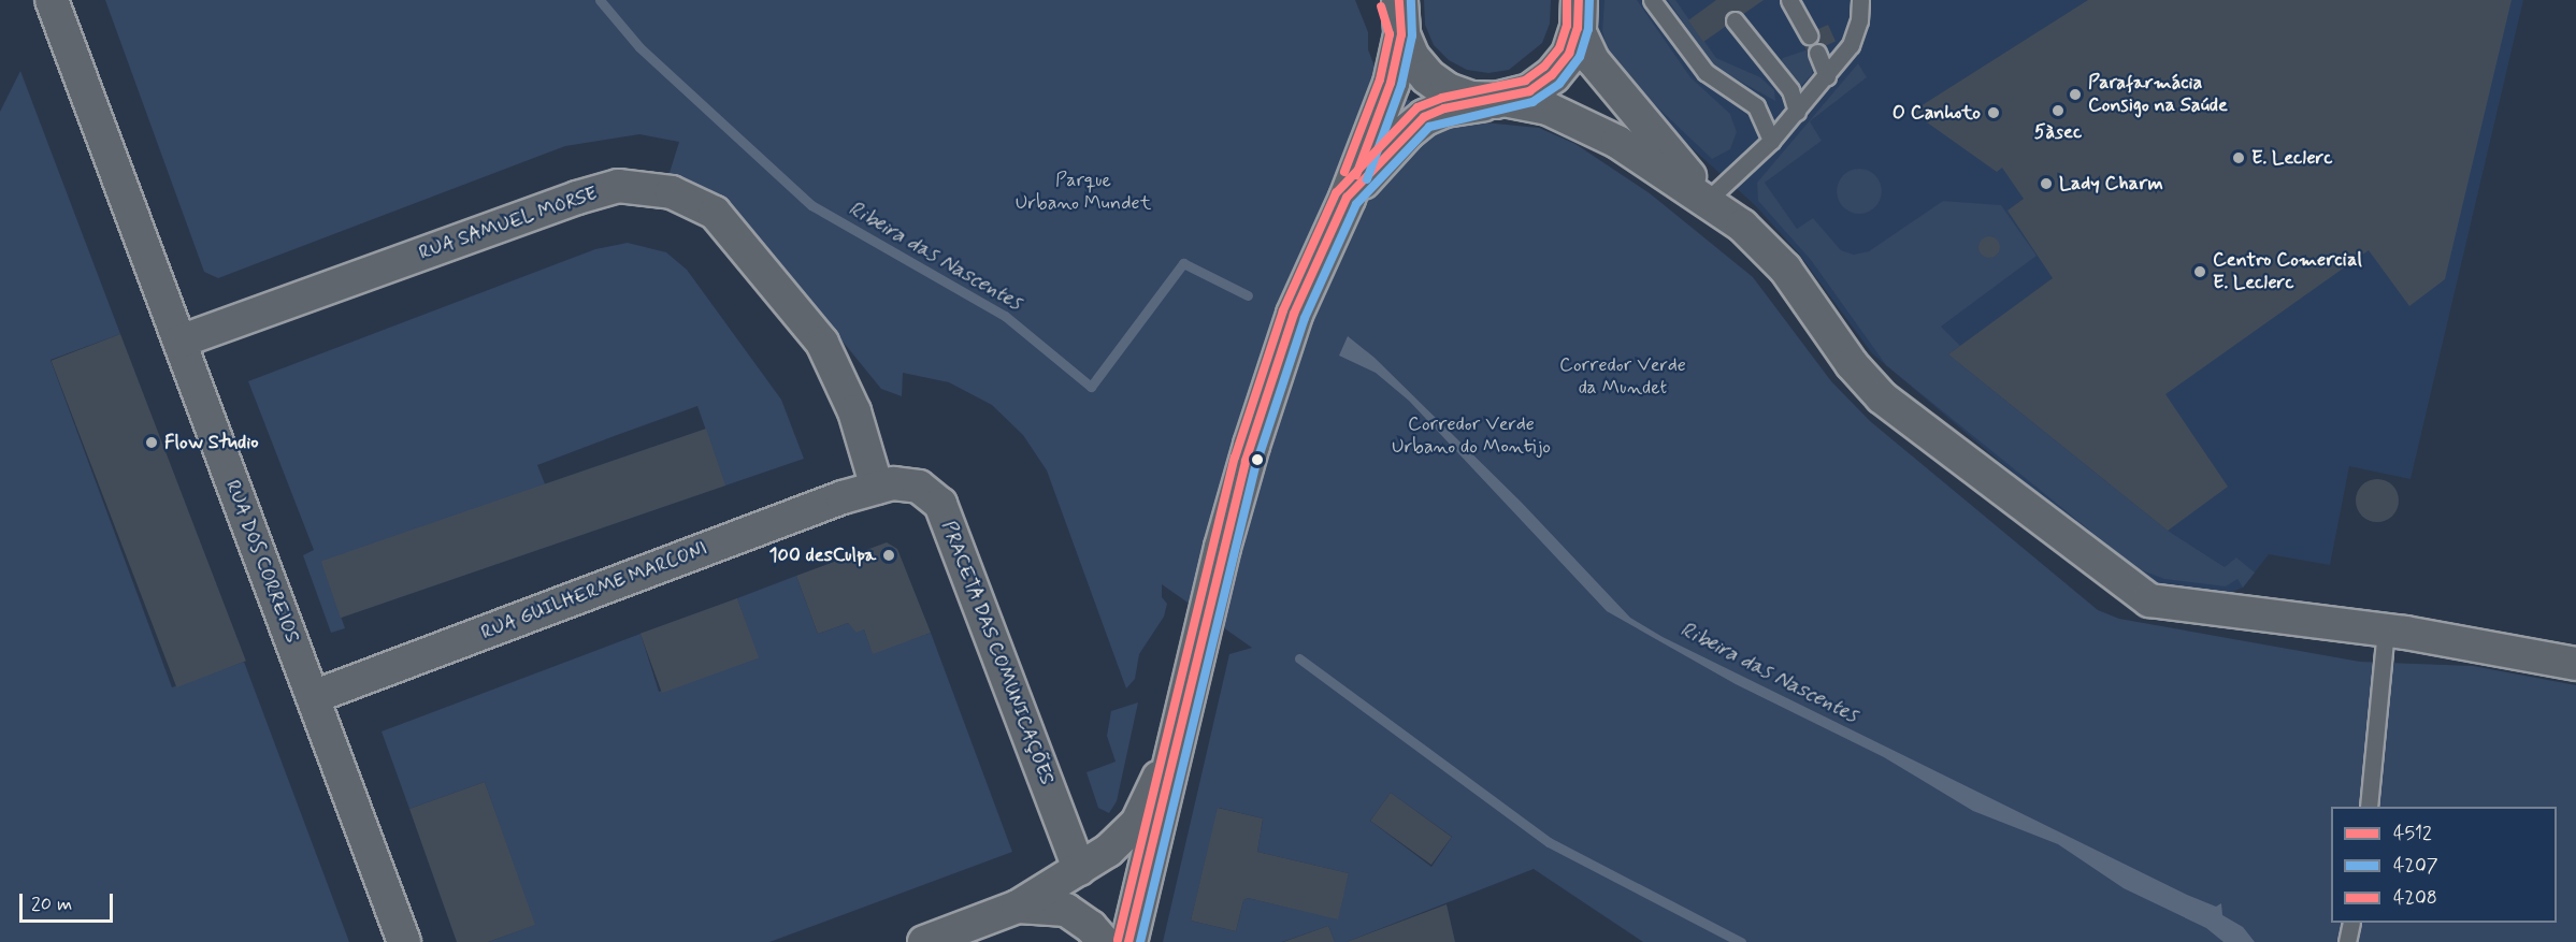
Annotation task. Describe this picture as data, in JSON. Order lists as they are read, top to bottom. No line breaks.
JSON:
{"streets":{"street":["RUA SAMUEL MORSE","RUA DOS CORREIOS","RUA GUILHERME MARCONI","PRACETA DAS COMUNICAÇÕES"]},"crossings":[["RUA SAMUEL MORSE","RUA DOS CORREIOS"],["RUA SAMUEL MORSE","RUA GUILHERME MARCONI"],["RUA SAMUEL MORSE","PRACETA DAS COMUNICAÇÕES"],["RUA DOS CORREIOS","RUA GUILHERME MARCONI"],["RUA GUILHERME MARCONI","PRACETA DAS COMUNICAÇÕES"]],"water":["Ribeira das Nascentes"],"parks":["Parque Urbano Mundet","Corredor Verde da Mundet","Corredor Verde Urbano do Montijo"],"places":["Parafarmácia Consigo na Saúde","5àsec","O Canhoto","E. Leclerc","Lady Charm","Centro Comercial E. Leclerc","Flow Studio","100 desCulpa"],"lines":["transit line 4512","transit line 4207","transit line 4208"],"legend":["4512","4207","4208"],"scale_bar":"20 m"}
